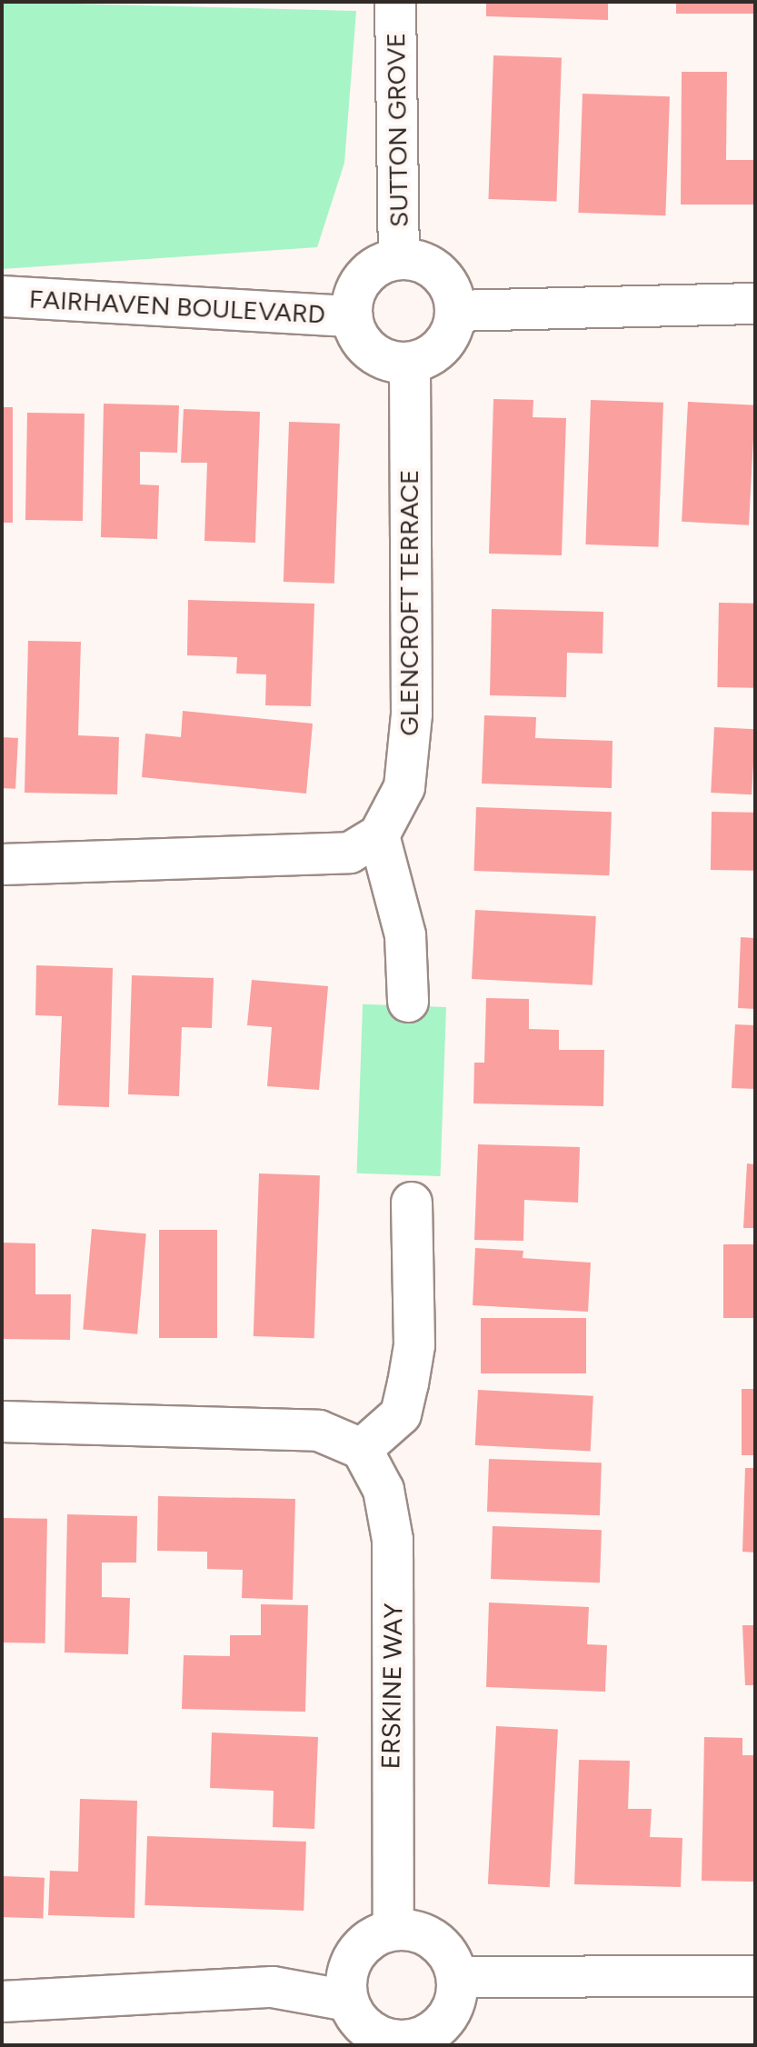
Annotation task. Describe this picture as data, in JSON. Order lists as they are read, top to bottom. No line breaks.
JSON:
{"streets":{"street":["SUTTON GROVE","FAIRHAVEN BOULEVARD","GLENCROFT TERRACE","ERSKINE WAY"]},"crossings":[["SUTTON GROVE","FAIRHAVEN BOULEVARD"],["SUTTON GROVE","GLENCROFT TERRACE"],["FAIRHAVEN BOULEVARD","GLENCROFT TERRACE"]]}
